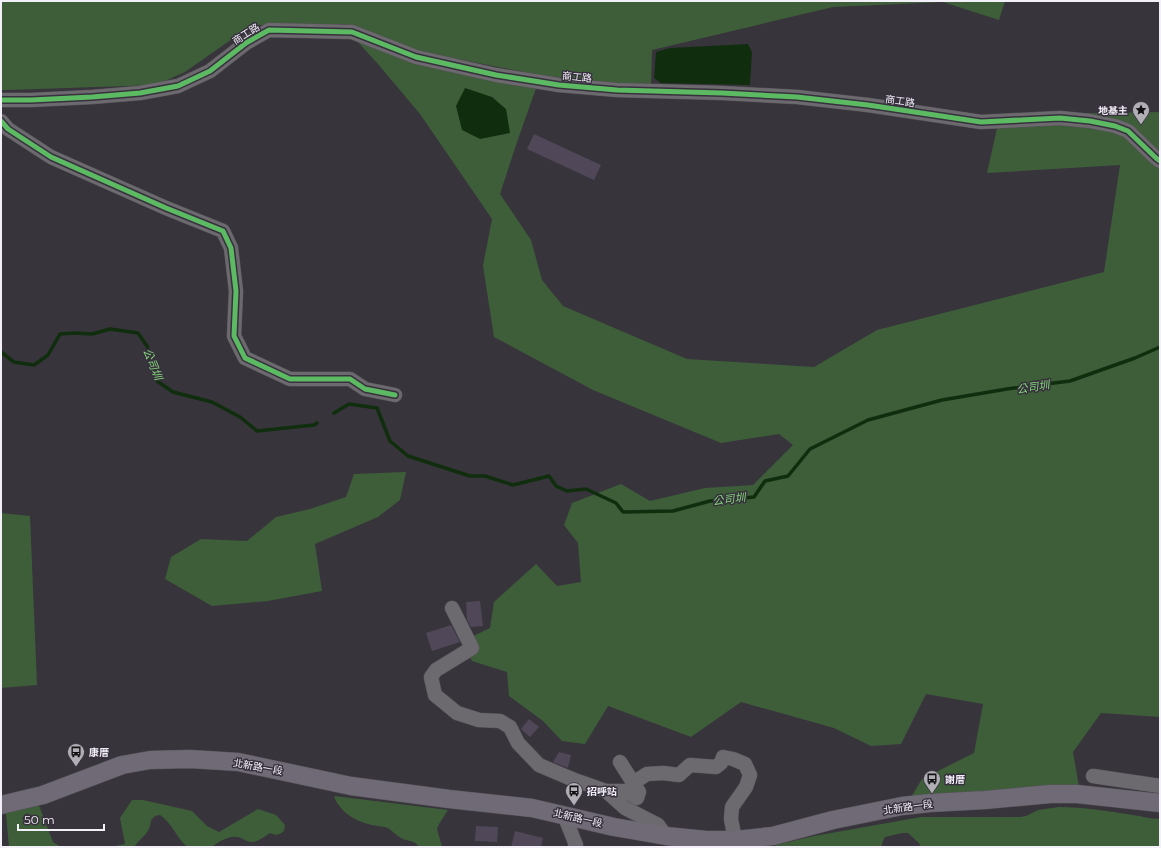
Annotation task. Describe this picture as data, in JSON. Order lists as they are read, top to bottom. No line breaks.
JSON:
{"streets":{"main road":["北新路一段"],"street":["商工路"]},"water":["公司圳"],"places":{"place":["地基主"],"bus stop":["康厝","謝厝","招呼站"]},"scale_bar":"50 m"}
